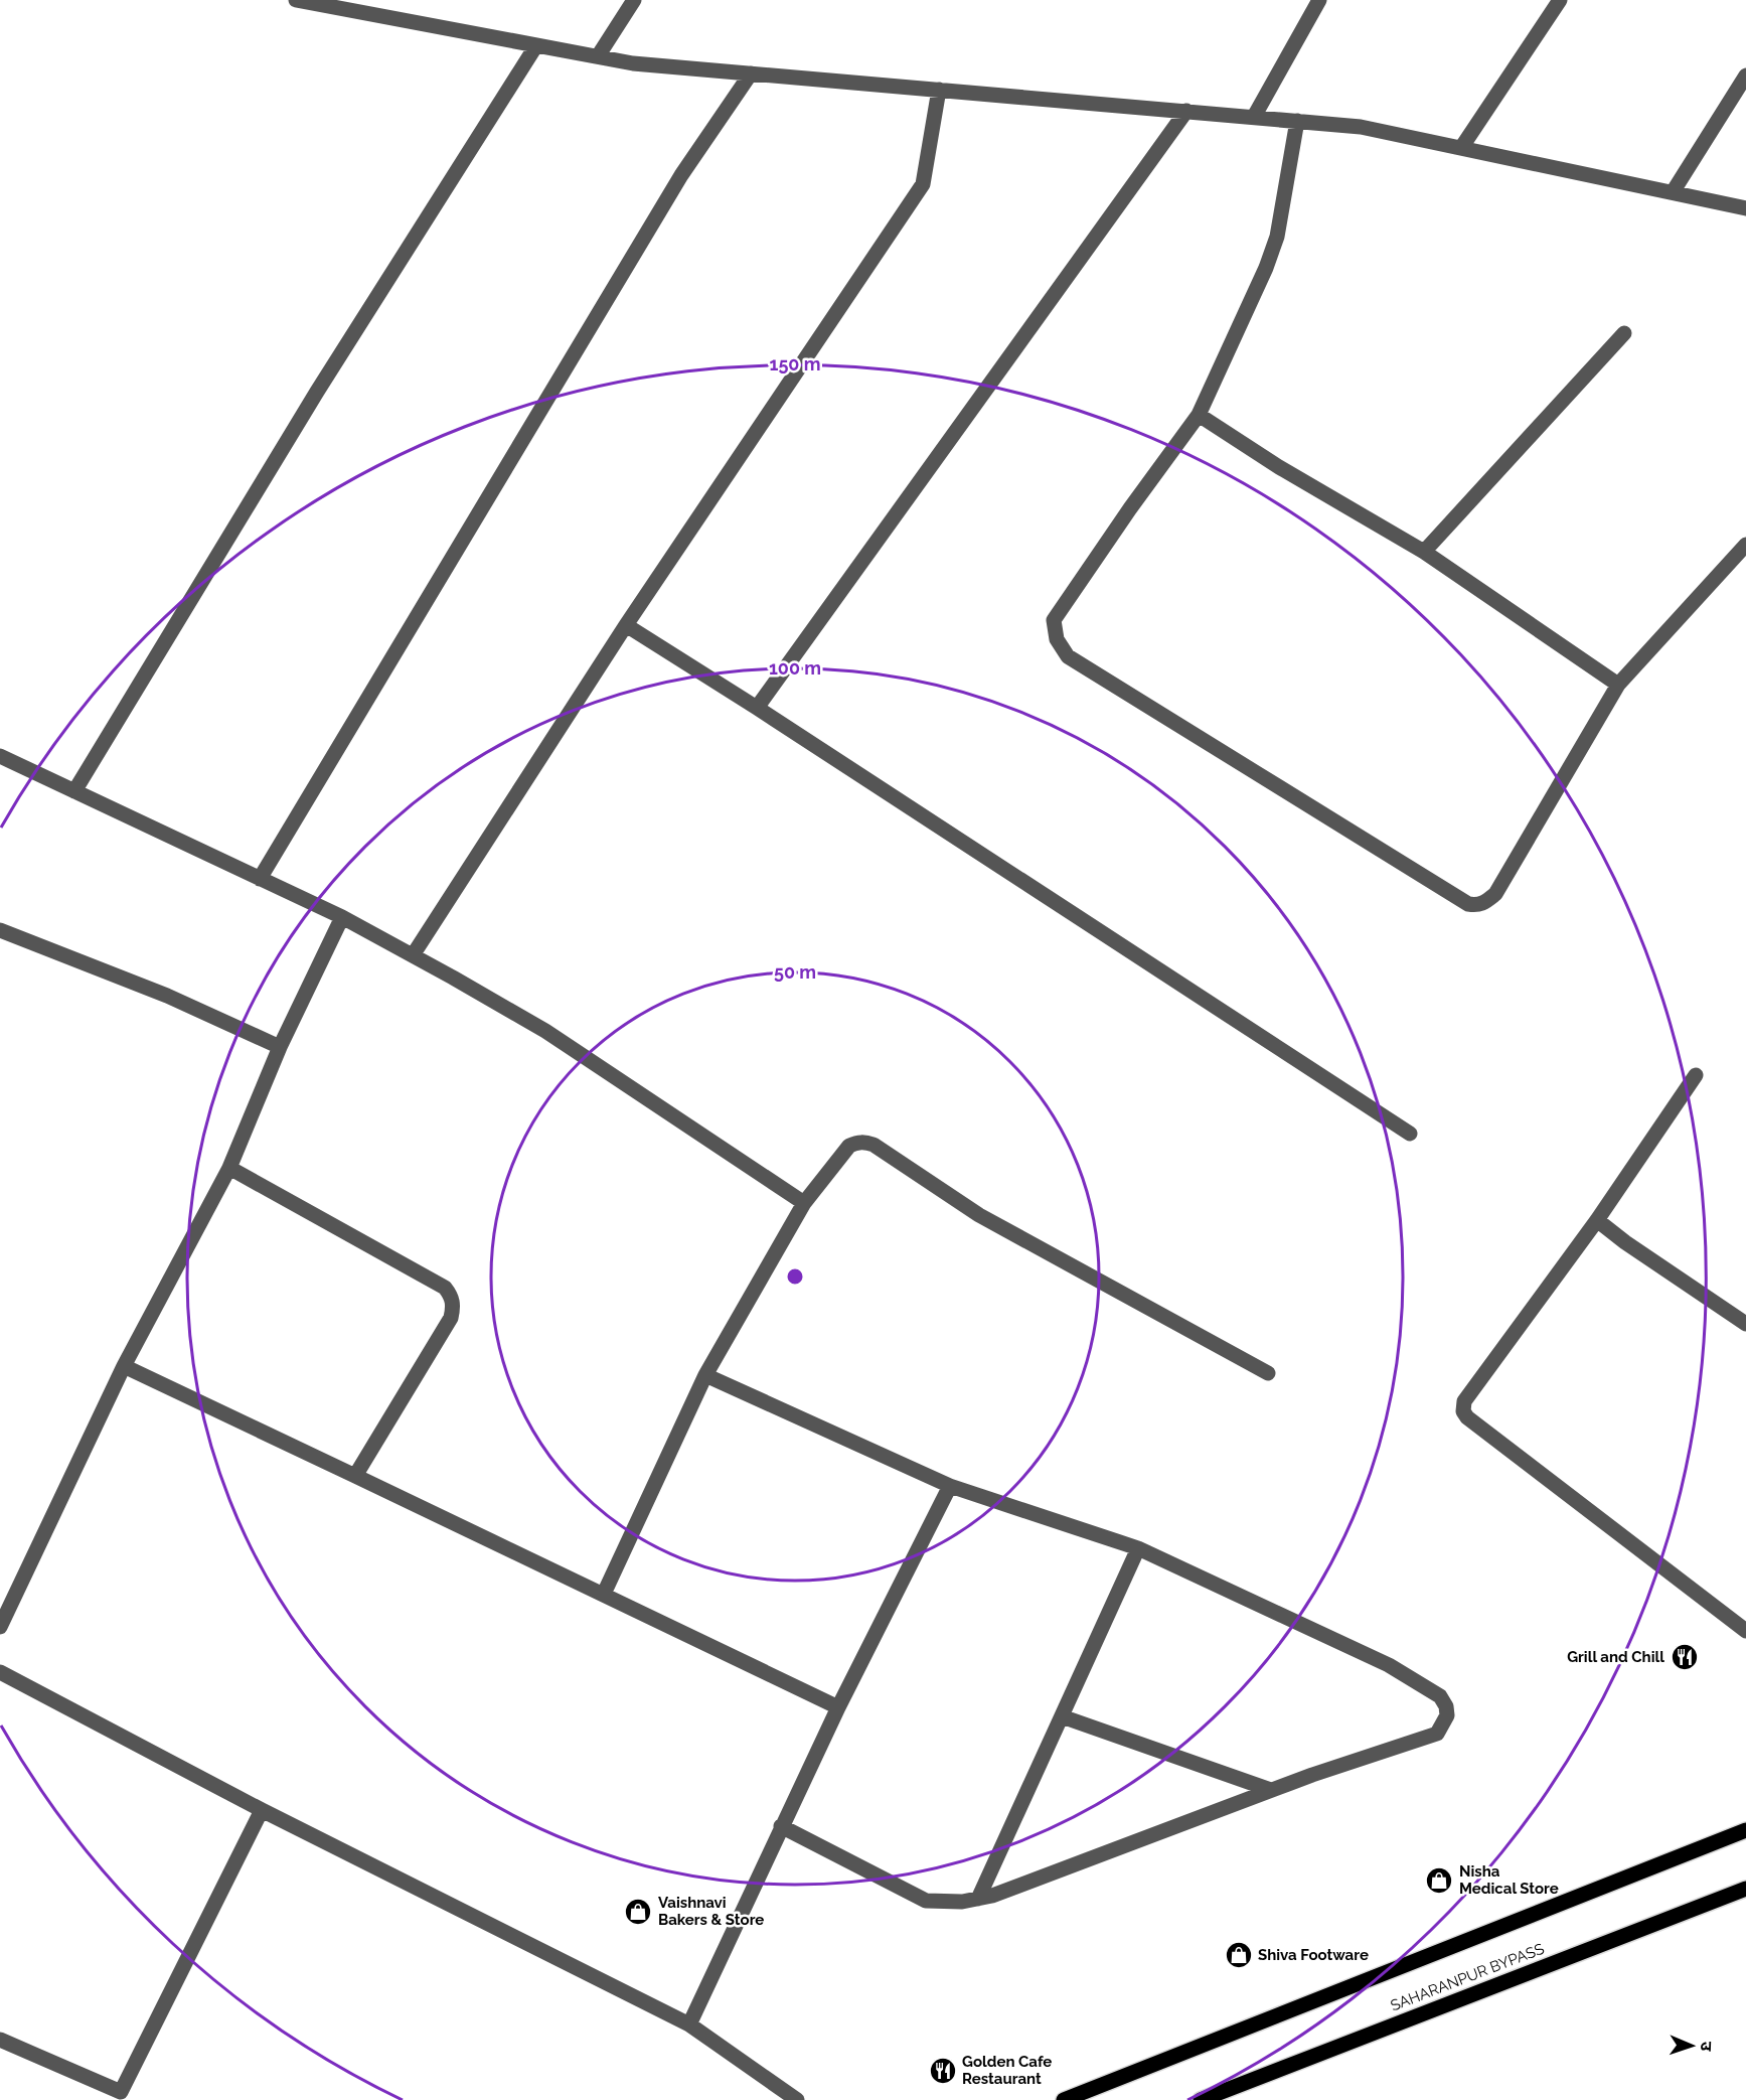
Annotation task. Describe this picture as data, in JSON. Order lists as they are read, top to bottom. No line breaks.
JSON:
{"streets":{"main road":["SAHARANPUR BYPASS"]},"places":{"restaurant":["Grill and Chill","Golden Cafe Restaurant"],"shop":["Nisha Medical Store","Vaishnavi Bakers & Store","Shiva Footware"]},"north":"right","rings":["150 m","100 m","50 m"]}
